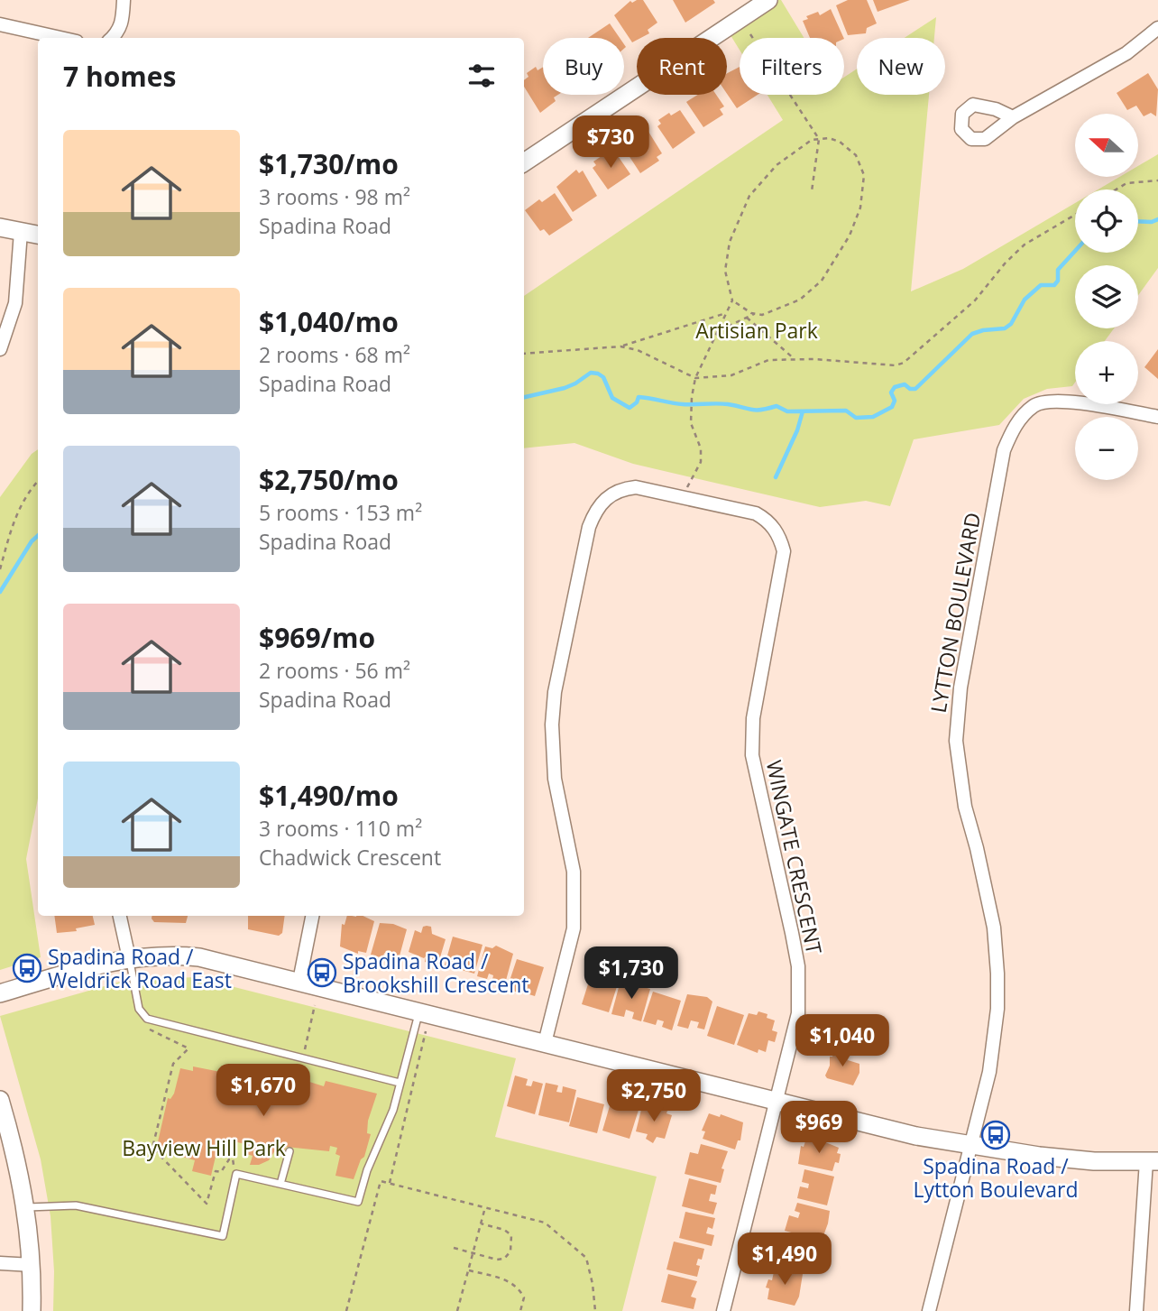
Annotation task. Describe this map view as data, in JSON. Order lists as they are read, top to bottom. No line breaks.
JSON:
{"streets":{"street":["LYTTON BOULEVARD","WINGATE CRESCENT"]},"parks":["Artisian Park","Bayview Hill Park"],"places":{"bus stop":["Spadina Road / Weldrick Road East","Spadina Road / Brookshill Crescent","Spadina Road / Lytton Boulevard"]},"north":"left","page":{"chip":["Buy","Rent","Filters","New"],"heading":"7 homes","map_buttons":["+","−"],"list":[{"name":"$1,730/mo","note":"3 rooms · 98 m² · Spadina Road"},{"name":"$1,040/mo","note":"2 rooms · 68 m² · Spadina Road"},{"name":"$2,750/mo","note":"5 rooms · 153 m² · Spadina Road"},{"name":"$969/mo","note":"2 rooms · 56 m² · Spadina Road"},{"name":"$1,490/mo","note":"3 rooms · 110 m² · Chadwick Crescent"}],"price":["$730","$1,730","$1,040","$1,670","$2,750","$969","$1,490"]}}
